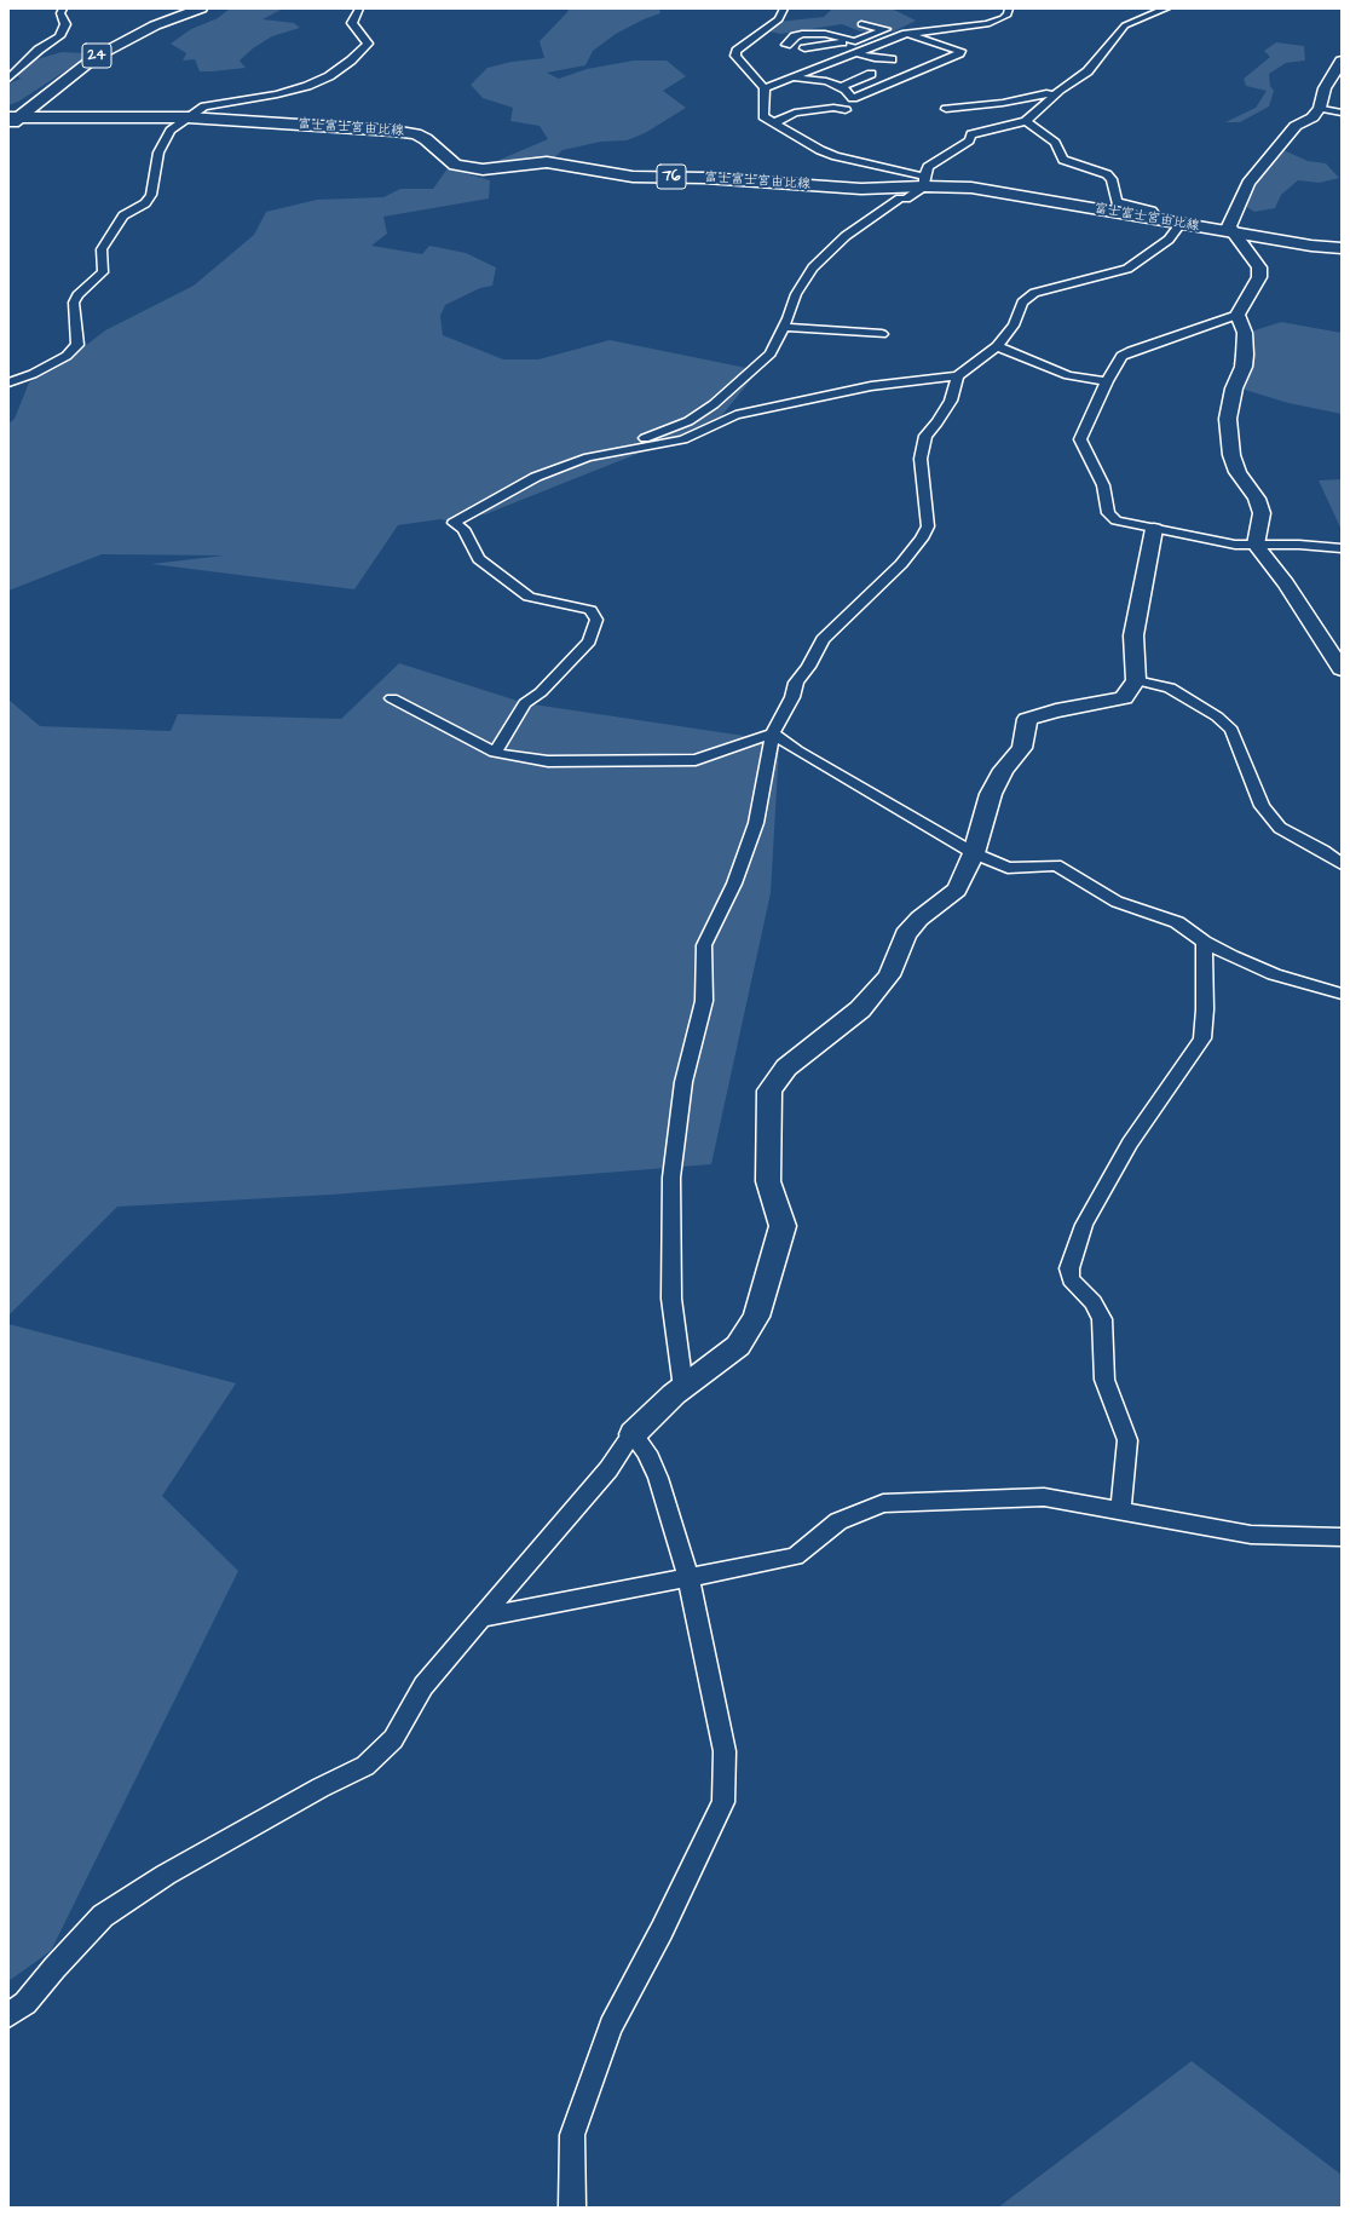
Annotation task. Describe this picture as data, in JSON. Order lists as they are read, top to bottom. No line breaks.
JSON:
{"streets":{"main road":["24","富士富士宮由比線","76"]},"crossings":[["24","富士富士宮由比線"]]}
